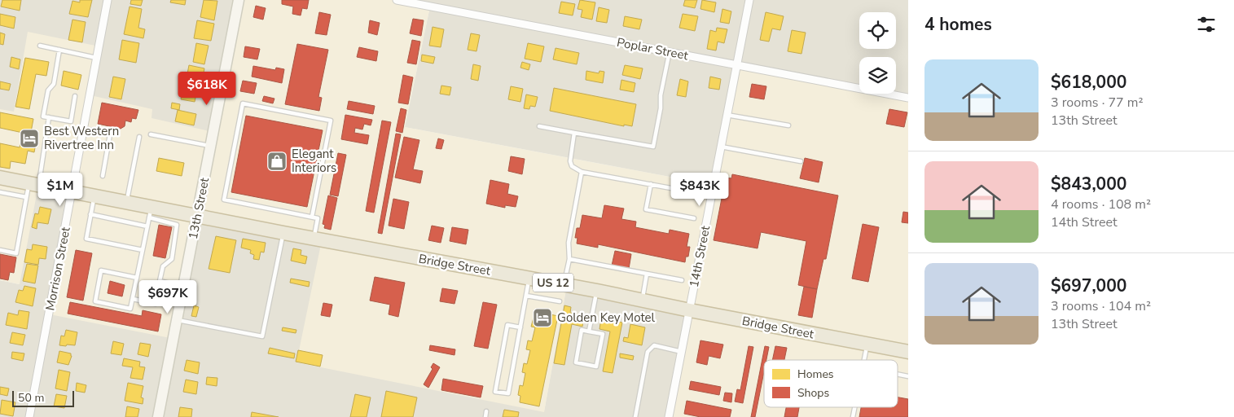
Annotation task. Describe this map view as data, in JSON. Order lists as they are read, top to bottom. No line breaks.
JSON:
{"streets":{"highway":["Bridge Street","US 12"],"main road":["13th Street"],"street":["Poplar Street","14th Street","Morrison Street"]},"crossings":[["Poplar Street","14th Street"],["13th Street","Bridge Street"],["14th Street","Bridge Street"],["Bridge Street","Morrison Street"]],"places":{"hotel":["Best Western Rivertree Inn","Golden Key Motel"],"shop":["Elegant Interiors"]},"legend":["Homes","Shops"],"scale_bar":"50 m","page":{"heading":"4 homes","list":[{"name":"$618,000","note":"3 rooms · 77 m² · 13th Street"},{"name":"$843,000","note":"4 rooms · 108 m² · 14th Street"},{"name":"$697,000","note":"3 rooms · 104 m² · 13th Street"}],"price":["$618K","$1M","$843K","$697K"],"scale":"50 m"}}
